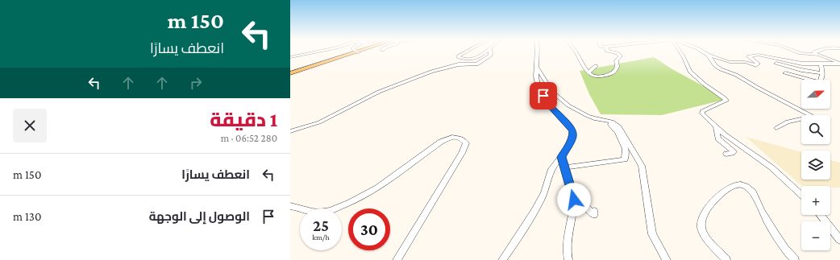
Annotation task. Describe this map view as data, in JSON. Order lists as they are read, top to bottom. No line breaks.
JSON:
{"north":"right","page":{"turn":["150 m","انعطف يسارًا"],"map_buttons":["+","−"],"heading":["1 دقيقة","280 m · 06:52"],"list":[{"name":"انعطف يسارًا","value":"150 m"},{"name":"الوصول إلى الوجهة","value":"130 m"}],"speed":"25 km/h","limit":"30"}}
